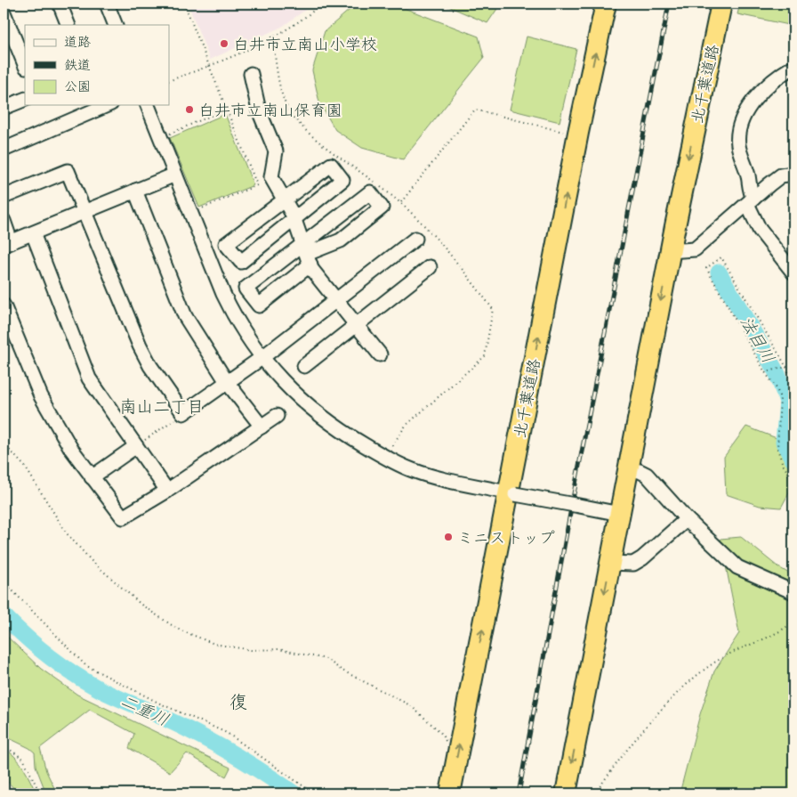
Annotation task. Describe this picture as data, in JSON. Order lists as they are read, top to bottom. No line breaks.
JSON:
{"streets":{"highway":["北千葉道路"]},"districts":["南山二丁目","復"],"water":["法目川","二重川"],"places":["白井市立南山小学校","白井市立南山保育園","ミニストップ"],"legend":["道路","鉄道","公園"]}
